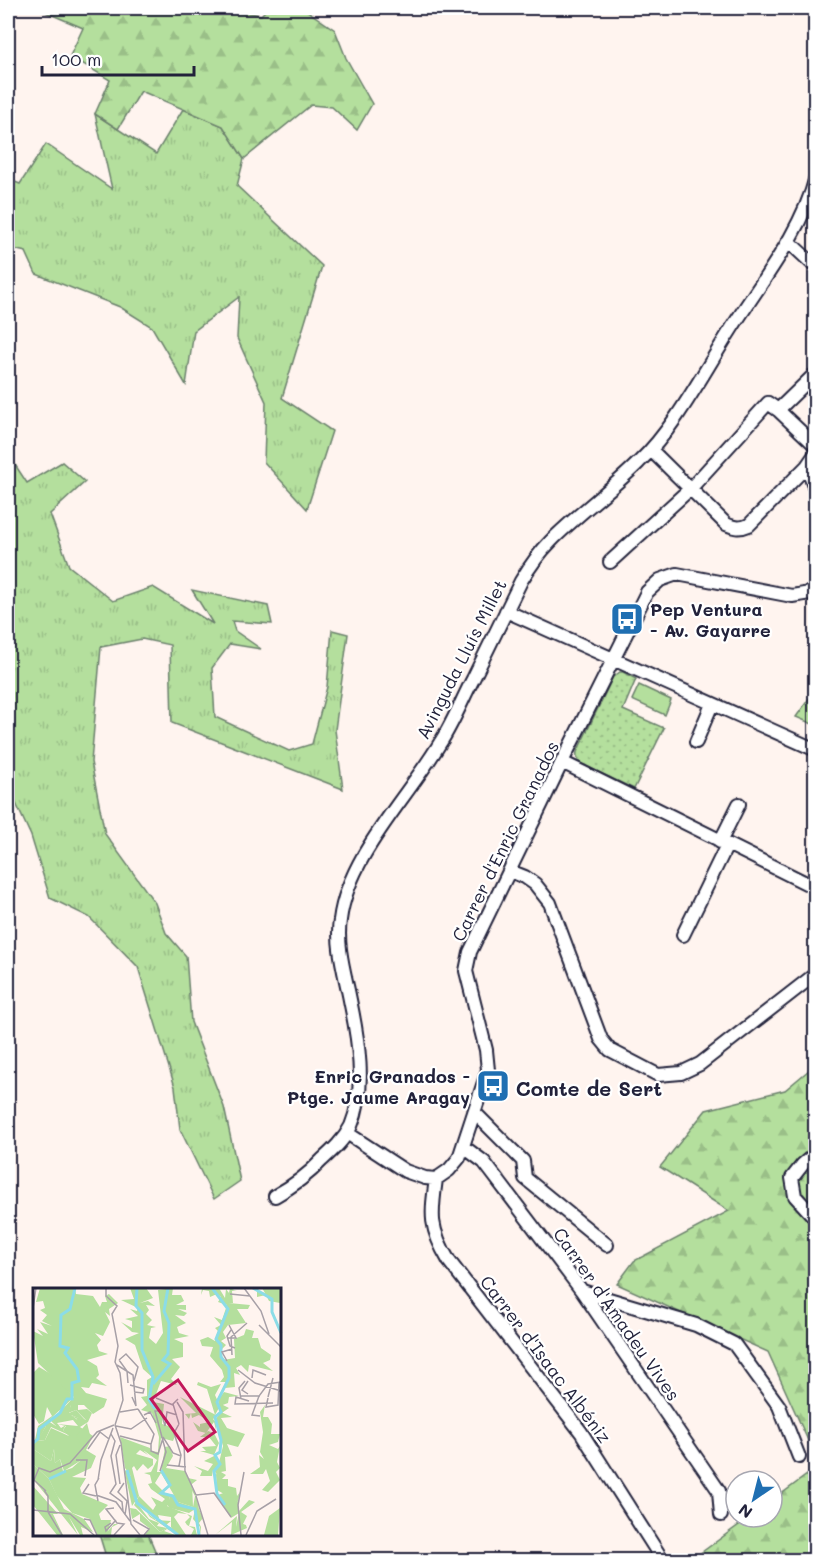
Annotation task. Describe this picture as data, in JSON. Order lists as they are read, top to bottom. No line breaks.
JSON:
{"streets":{"street":["Avinguda Lluís Millet","Carrer d'Enric Granados","Carrer d'Amadeu Vives","Carrer d'Isaac Albéniz"]},"crossings":[["Carrer d'Enric Granados","Carrer d'Amadeu Vives"],["Carrer d'Enric Granados","Carrer d'Isaac Albéniz"]],"districts":["Comte de Sert"],"places":{"bus stop":["Pep Ventura - Av. Gayarre","Enric Granados - Ptge. Jaume Aragay"]},"scale_bar":"100 m","north":"bottom left"}
